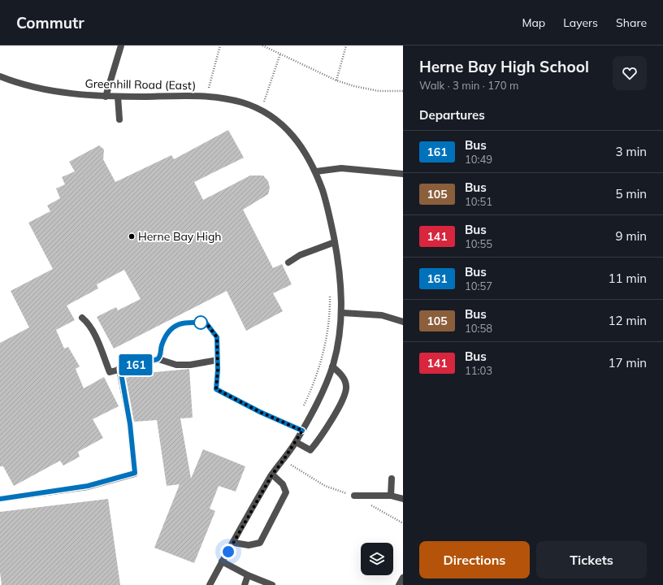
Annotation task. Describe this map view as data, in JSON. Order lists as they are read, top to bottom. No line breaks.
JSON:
{"streets":{"street":["Greenhill Road (East)"]},"places":["Herne Bay High"],"lines":["bus line 161"],"page":{"header":"Commutr","nav":["Map","Layers","Share"],"on_map":"161","heading":[["Herne Bay High School","Walk · 3 min · 170 m"],"Departures"],"list":[{"mark":"161","name":"Bus","note":"10:49","value":"3 min"},{"mark":"105","name":"Bus","note":"10:51","value":"5 min"},{"mark":"141","name":"Bus","note":"10:55","value":"9 min"},{"mark":"161","name":"Bus","note":"10:57","value":"11 min"},{"mark":"105","name":"Bus","note":"10:58","value":"12 min"},{"mark":"141","name":"Bus","note":"11:03","value":"17 min"}],"buttons":["Directions","Tickets"]}}
